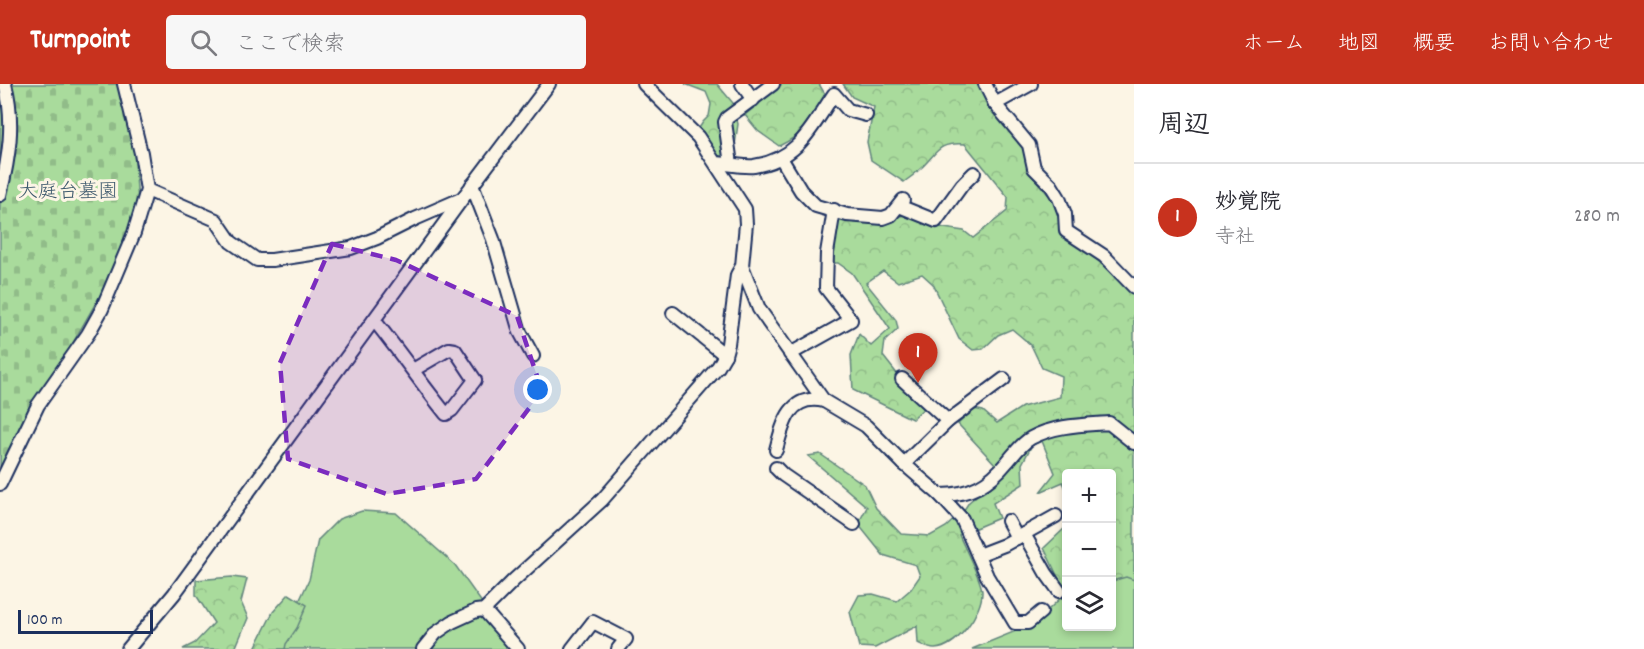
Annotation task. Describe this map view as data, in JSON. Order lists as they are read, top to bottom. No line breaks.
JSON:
{"parks":["大庭台墓園"],"scale_bar":"100 m","page":{"header":"Turnpoint","search":"ここで検索","nav":["ホーム","地図","概要","お問い合わせ"],"heading":"周辺","list":[{"mark":"1","name":"妙覚院","note":"寺社","value":"280 m"}],"pins":"1","map_buttons":["+","−"],"scale":"100 m"}}
